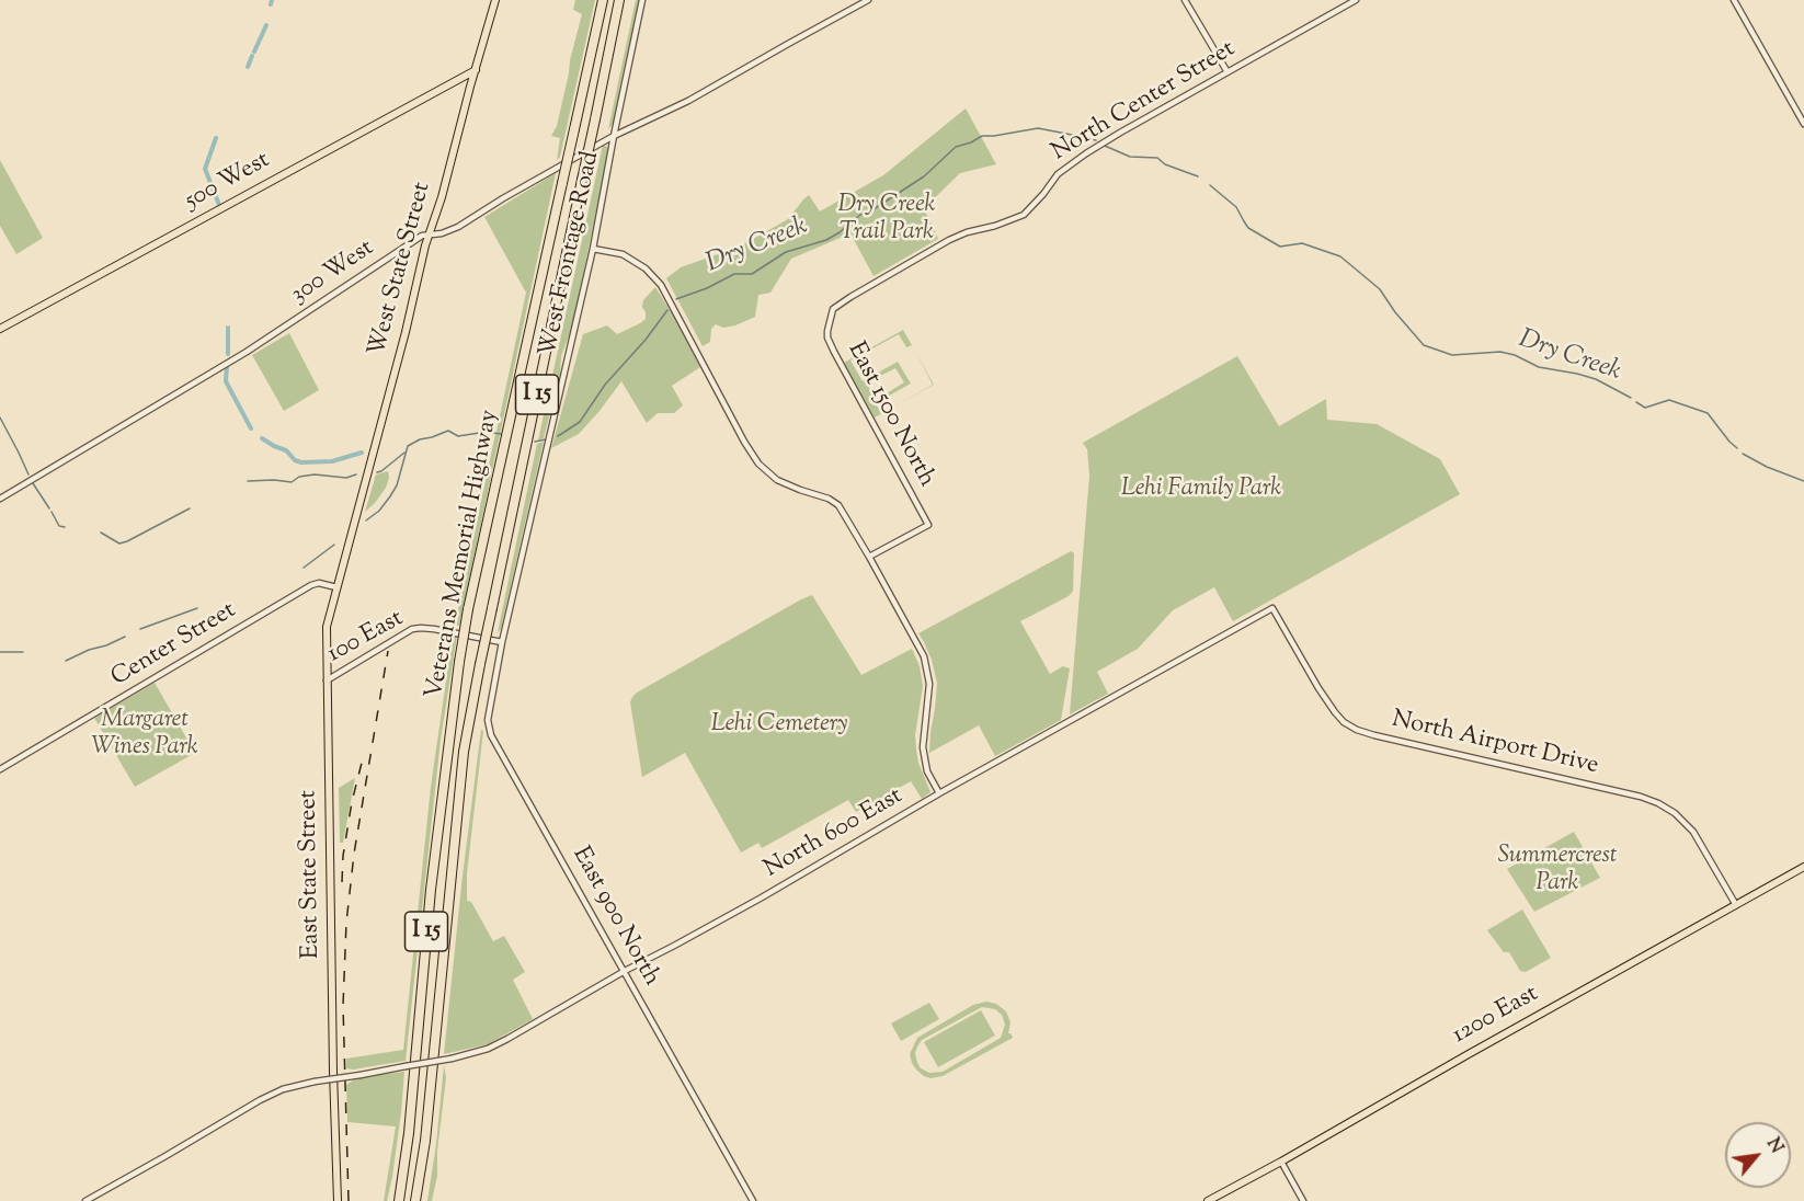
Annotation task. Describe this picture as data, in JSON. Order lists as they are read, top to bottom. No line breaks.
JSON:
{"streets":{"highway":["I 15","Veterans Memorial Highway"],"main road":["500 West","West State Street","East State Street","1200 East"],"street":["North Center Street","West Frontage Road","300 West","East 1500 North","100 East","Center Street","North Airport Drive","North 600 East","East 900 North"]},"crossings":[["North Center Street","East 1500 North"],["500 West","West State Street"],["West Frontage Road","300 West"],["West Frontage Road","100 East"],["West Frontage Road","East 900 North"],["West State Street","300 West"],["West State Street","East State Street"],["100 East","East State Street"],["100 East","East 900 North"],["Center Street","East State Street"],["North Airport Drive","North 600 East"],["North Airport Drive","1200 East"],["North 600 East","East 900 North"]],"water":["Dry Creek"],"parks":["Dry Creek Trail Park","Lehi Family Park","Margaret Wines Park","Lehi Cemetery","Summercrest Park"],"north":"top right"}
